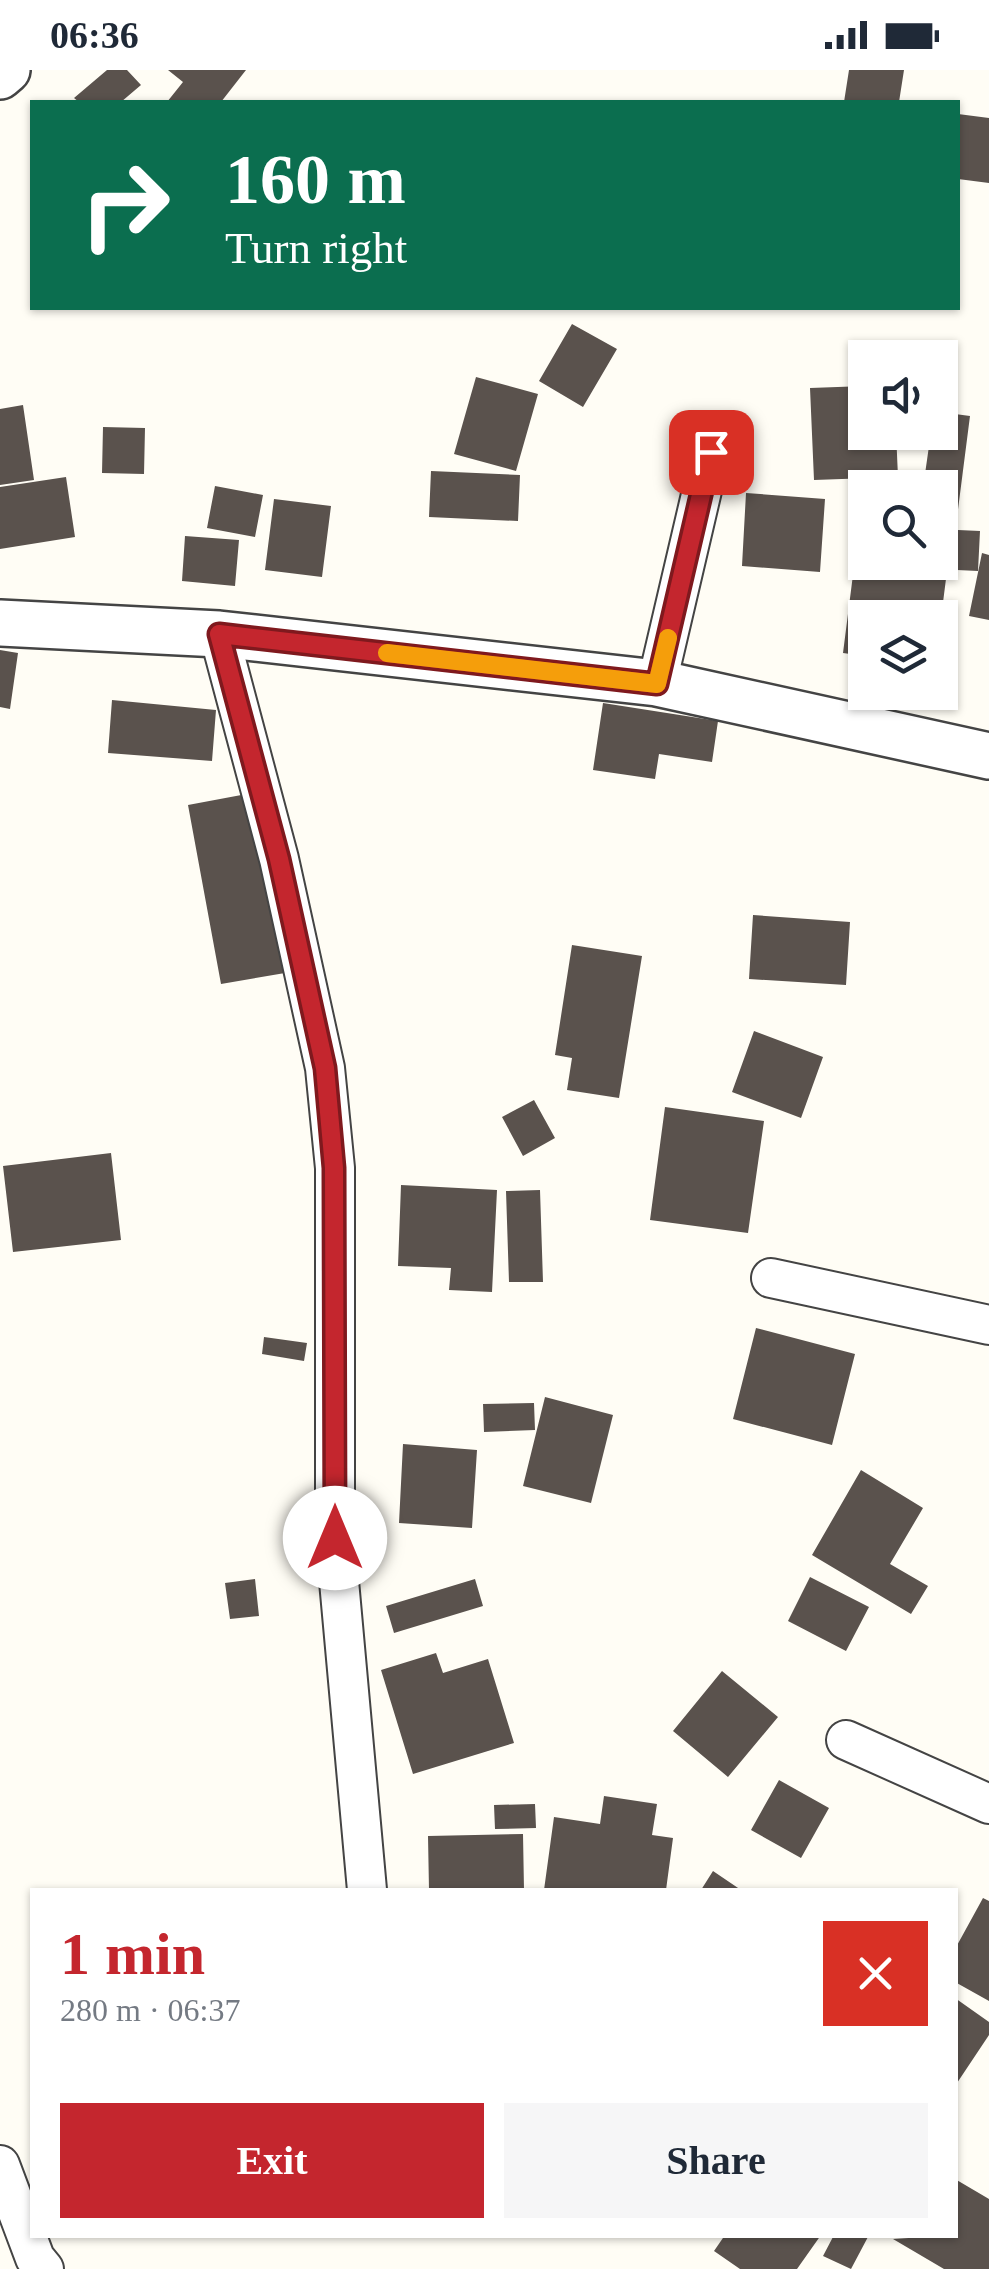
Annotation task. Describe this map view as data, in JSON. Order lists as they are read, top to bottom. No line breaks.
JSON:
{"page":{"status":"06:36","turn":["160 m","Turn right"],"heading":["1 min","280 m · 06:37"],"buttons":["Exit","Share"]}}
